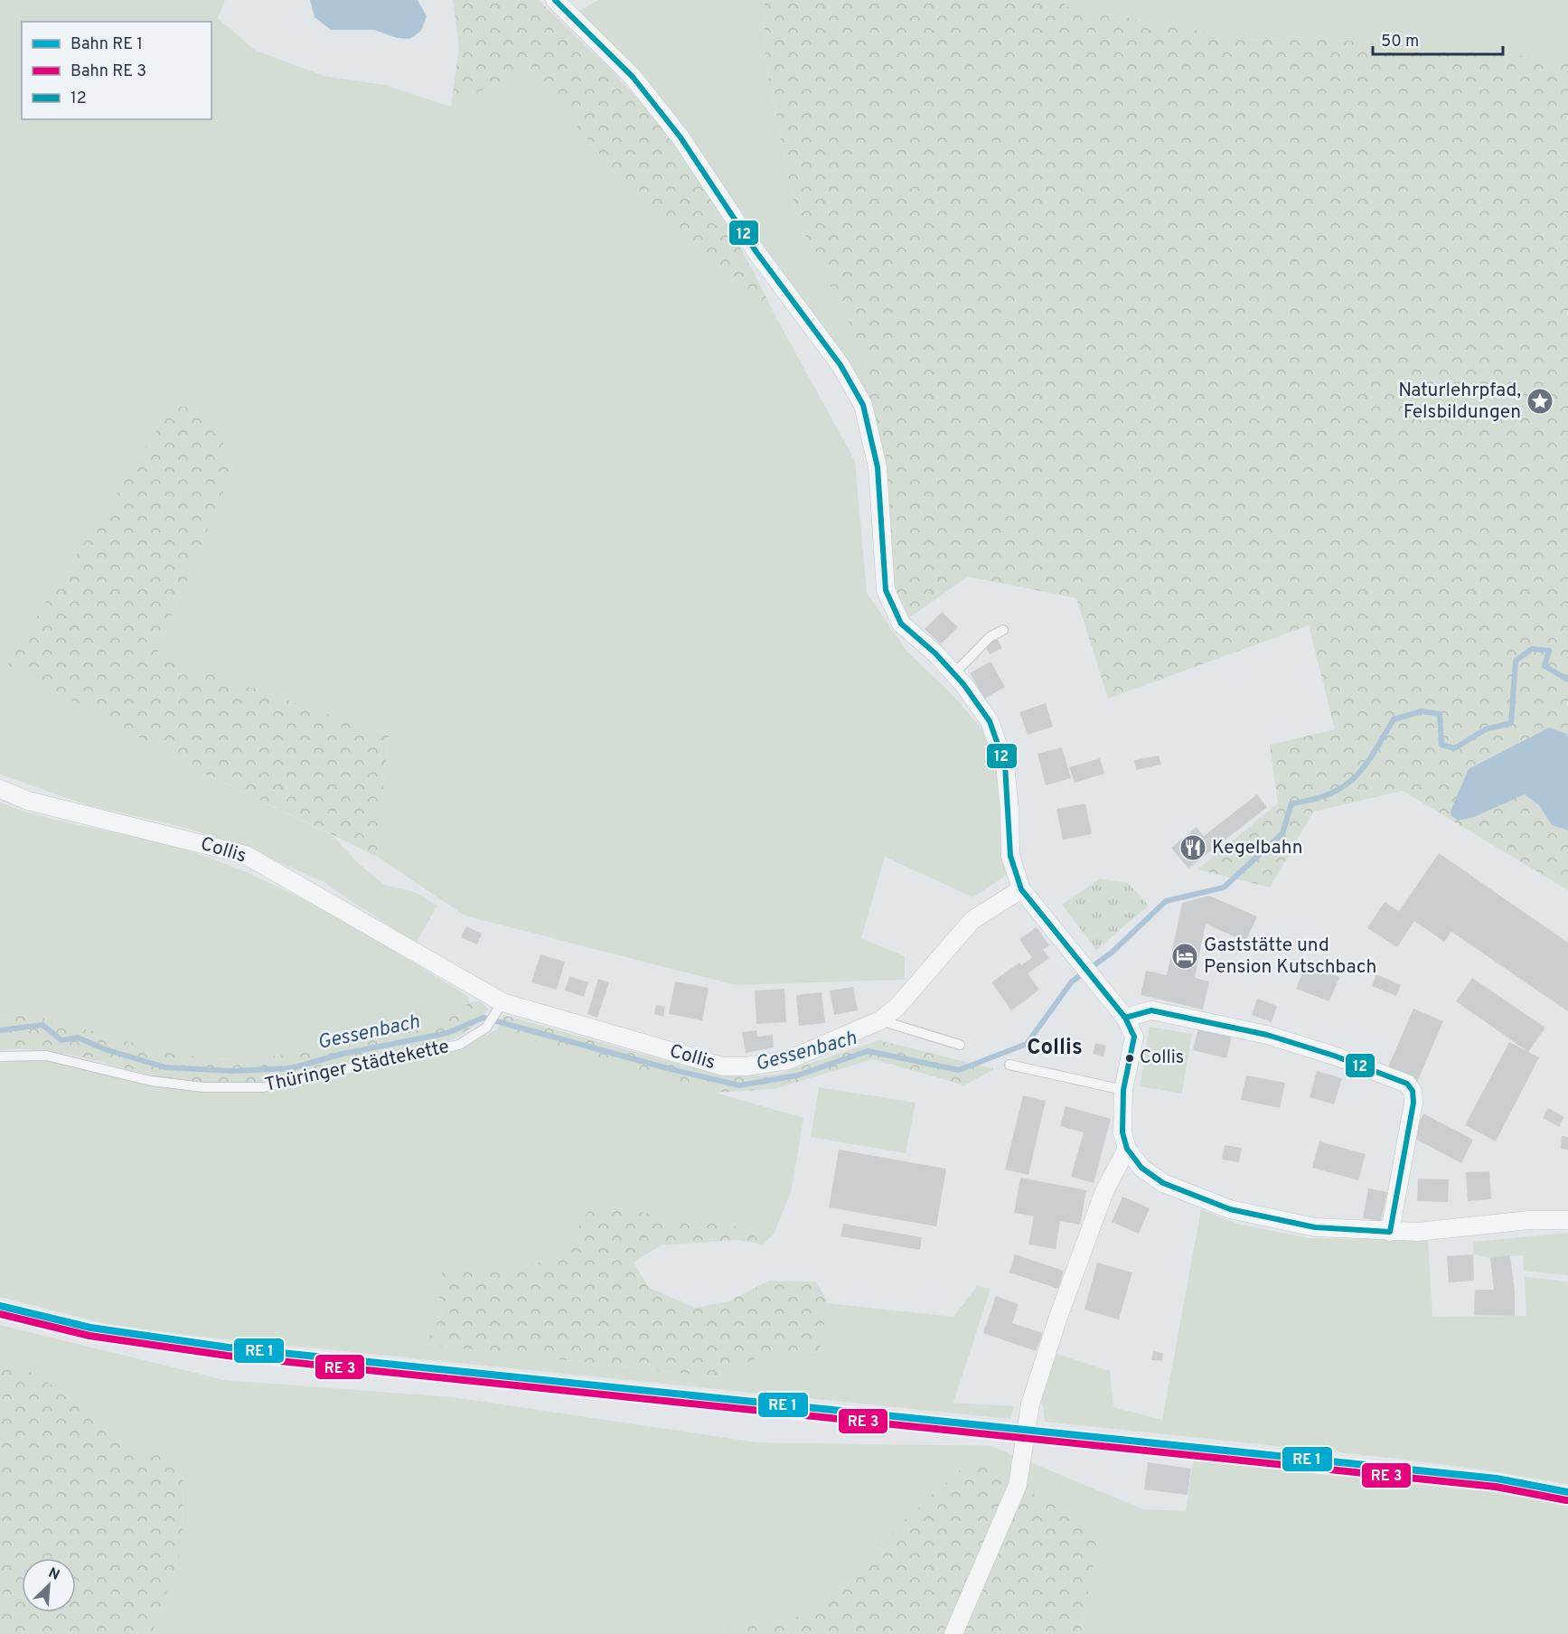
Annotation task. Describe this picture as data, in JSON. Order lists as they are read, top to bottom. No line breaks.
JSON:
{"streets":{"street":["Collis"],"lane":["Thüringer Städtekette"]},"crossings":[["Collis","Thüringer Städtekette"]],"districts":["Collis"],"water":["Gessenbach"],"places":{"place":["Naturlehrpfad, Felsbildungen"],"restaurant":["Kegelbahn"],"hotel":["Gaststätte und Pension Kutschbach"],"other":["Collis"]},"lines":["transit line 12"],"legend":["Bahn RE 1","Bahn RE 3","12"],"scale_bar":"50 m","north":"top right"}
